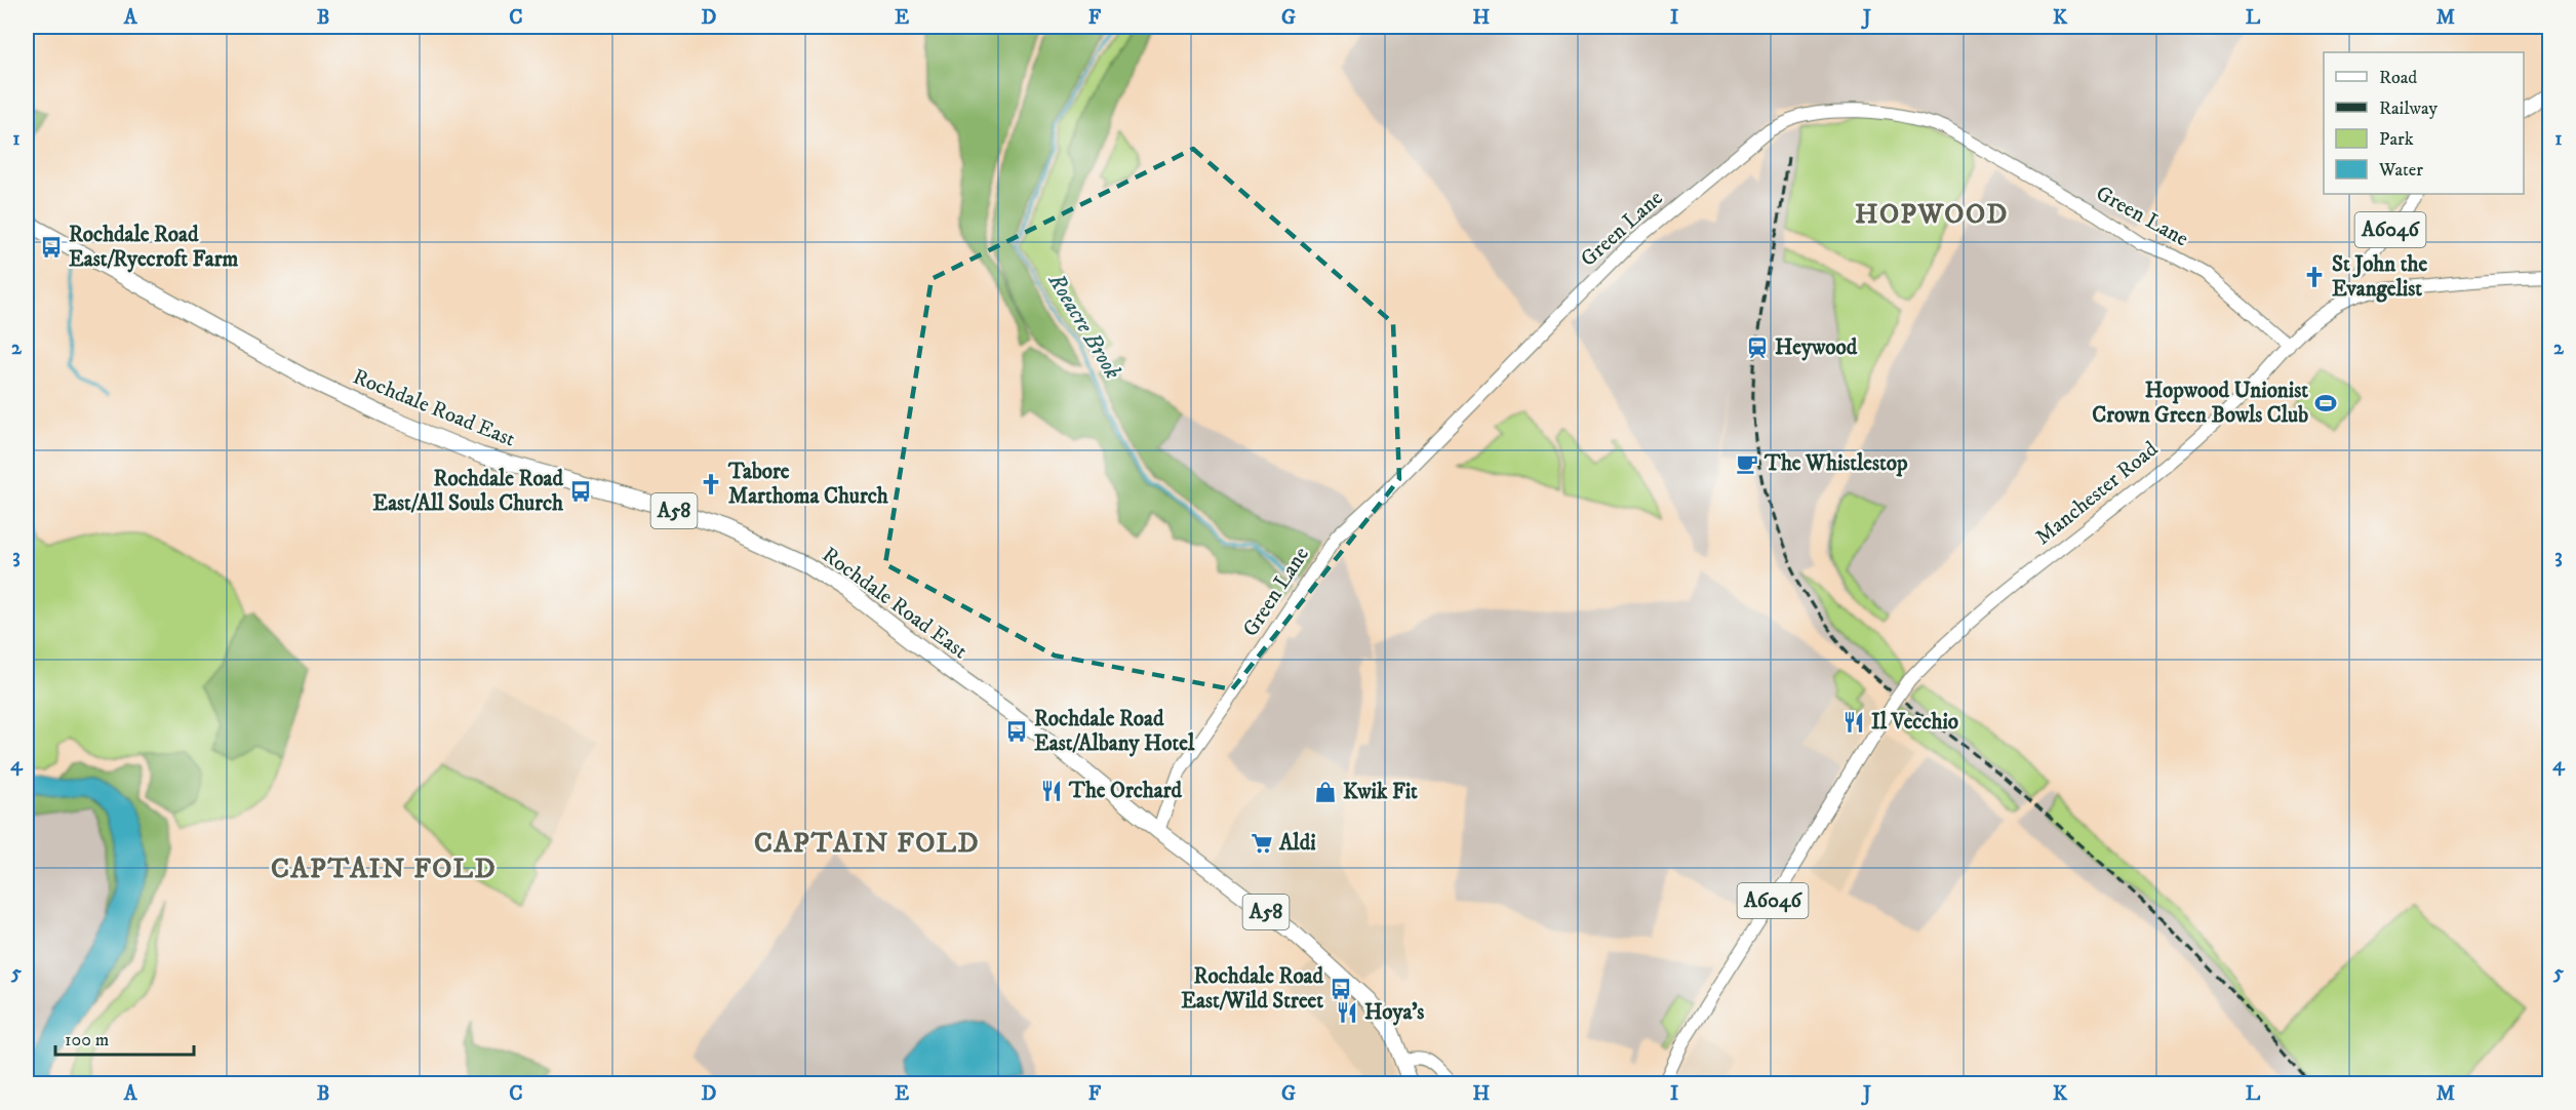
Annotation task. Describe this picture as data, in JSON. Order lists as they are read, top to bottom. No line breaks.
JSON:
{"streets":{"highway":["Rochdale Road East","A58"],"street":["Green Lane","A6046","Manchester Road"]},"crossings":[["Green Lane","Rochdale Road East"],["Green Lane","Manchester Road"],["Rochdale Road East","A58"]],"districts":["HOPWOOD","CAPTAIN FOLD","CAPTAIN FOLD"],"water":["Roeacre Brook"],"places":{"bus stop":["Rochdale Road East/Ryecroft Farm","Rochdale Road East/All Souls Church","Rochdale Road East/Albany Hotel","Rochdale Road East/Wild Street"],"church":["St John the Evangelist","Tabore Marthoma Church"],"station":["Heywood"],"sports":["Hopwood Unionist Crown Green Bowls Club"],"cafe":["The Whistlestop"],"restaurant":["Il Vecchio","The Orchard","Hoya's"],"shop":["Kwik Fit"],"supermarket":["Aldi"]},"legend":["Road","Railway","Park","Water"],"scale_bar":"100 m","grid":{"columns":["A","B","C","D","E","F","G","H","I","J","K","L","M"],"rows":["1","2","3","4","5"]}}
